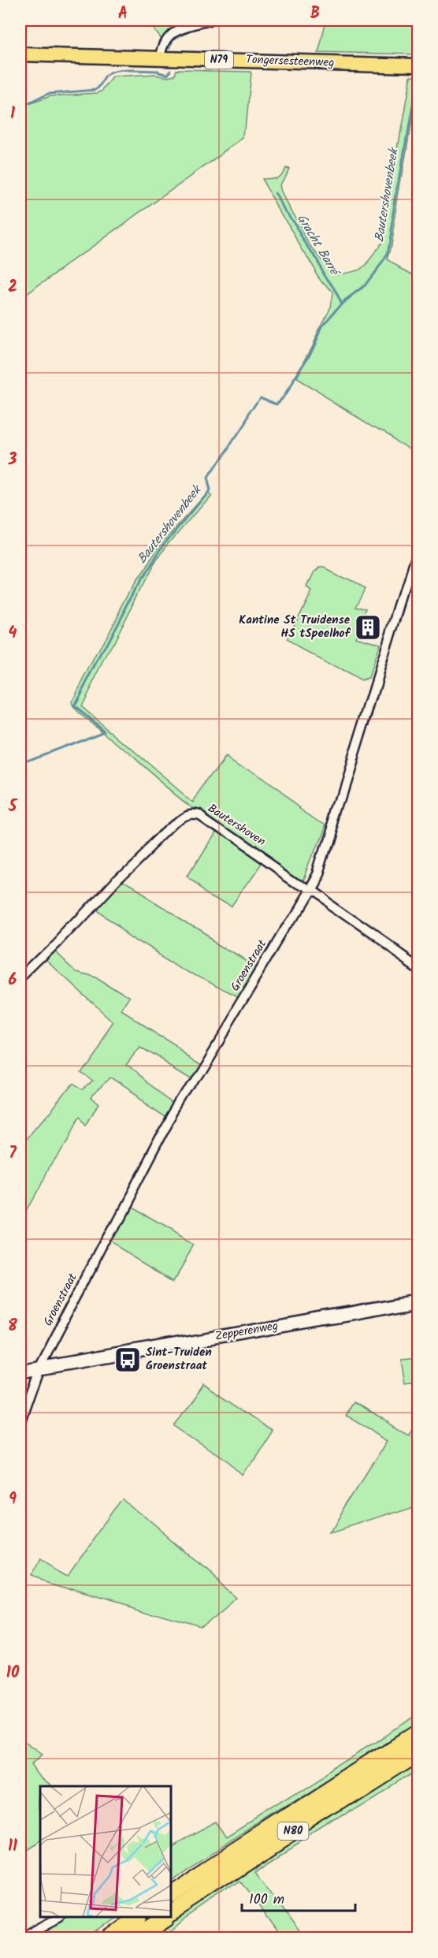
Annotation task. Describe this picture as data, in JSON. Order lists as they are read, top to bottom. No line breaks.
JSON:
{"streets":{"highway":["N80"],"main road":["N79","Tongersesteenweg"],"street":["Bautershoven","Groenstraat","Zepperenweg"]},"crossings":[["Bautershoven","Groenstraat"],["Groenstraat","Zepperenweg"]],"water":["Bautershovenbeek","Gracht Barré"],"places":{"building":["Kantine St Truidense HS tSpeelhof"],"bus stop":["Sint-Truiden Groenstraat"]},"scale_bar":"100 m","grid":{"columns":["A","B"],"rows":["1","2","3","4","5","6","7","8","9","10","11"]}}
